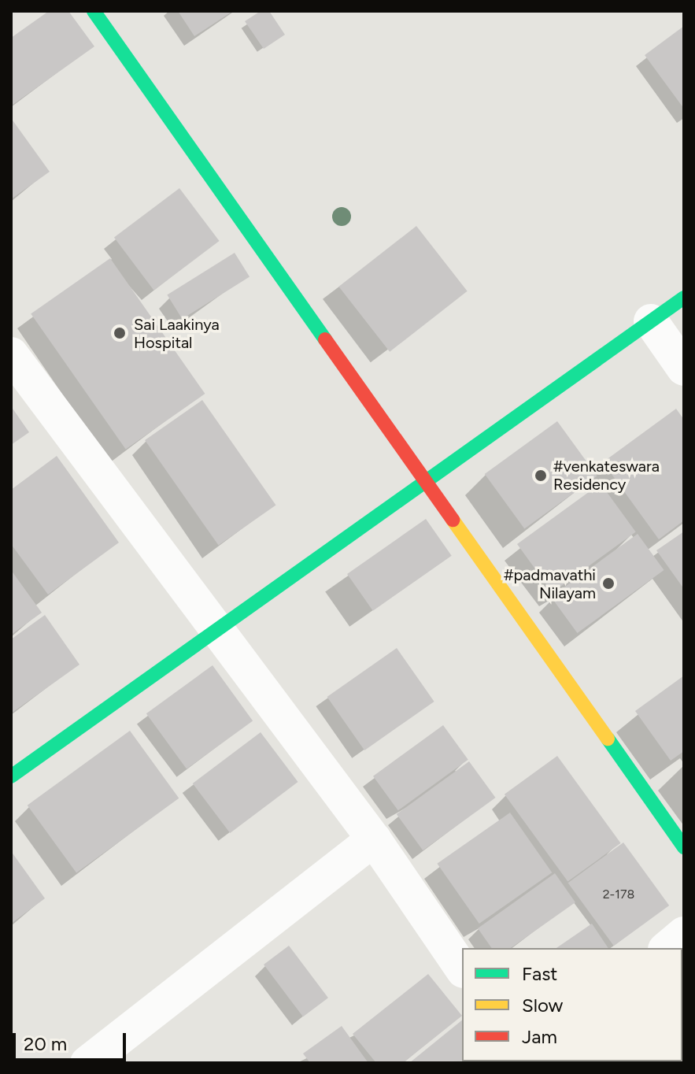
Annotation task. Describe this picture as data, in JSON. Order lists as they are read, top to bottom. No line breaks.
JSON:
{"places":["Sai Laakinya Hospital","#venkateswara Residency","#padmavathi Nilayam"],"house_numbers":["2-178"],"legend":["Fast","Slow","Jam"],"scale_bar":"20 m"}
